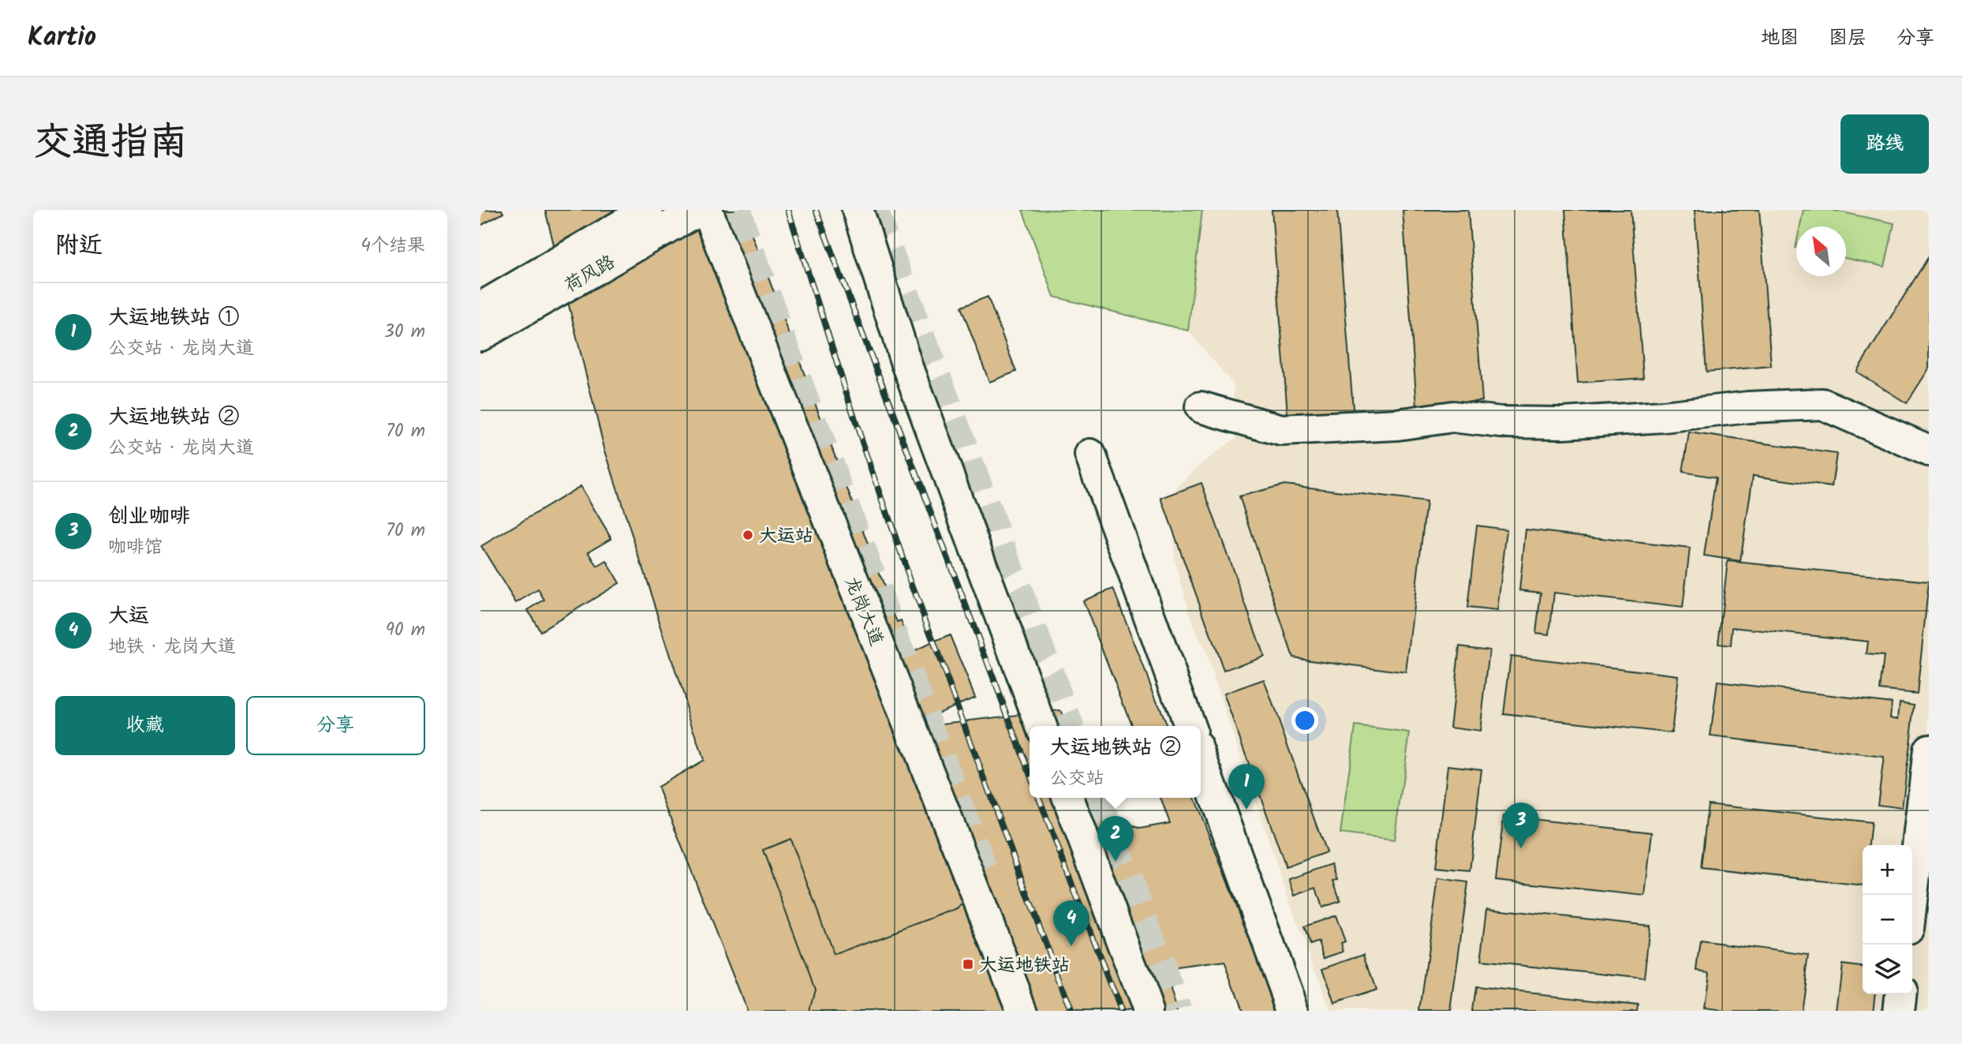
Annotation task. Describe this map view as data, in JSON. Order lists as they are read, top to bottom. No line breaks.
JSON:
{"streets":{"main road":["荷风路","龙岗大道"]},"places":{"other":["大运站"],"transit":["大运地铁站"]},"north":"top left","page":{"header":"Kartio","nav":["地图","图层","分享"],"title":"交通指南","buttons":["路线",["收藏","分享"]],"heading":["附近","4个结果"],"list":[{"mark":"1","name":"大运地铁站 ①","note":"公交站 · 龙岗大道","value":"30 m"},{"mark":"2","name":"大运地铁站 ②","note":"公交站 · 龙岗大道","value":"70 m"},{"mark":"3","name":"创业咖啡","note":"咖啡馆","value":"70 m"},{"mark":"4","name":"大运","note":"地铁 · 龙岗大道","value":"90 m"}],"popup":["大运地铁站 ②","公交站"],"pins":["1","3","2","4"],"map_buttons":["+","−"]}}
